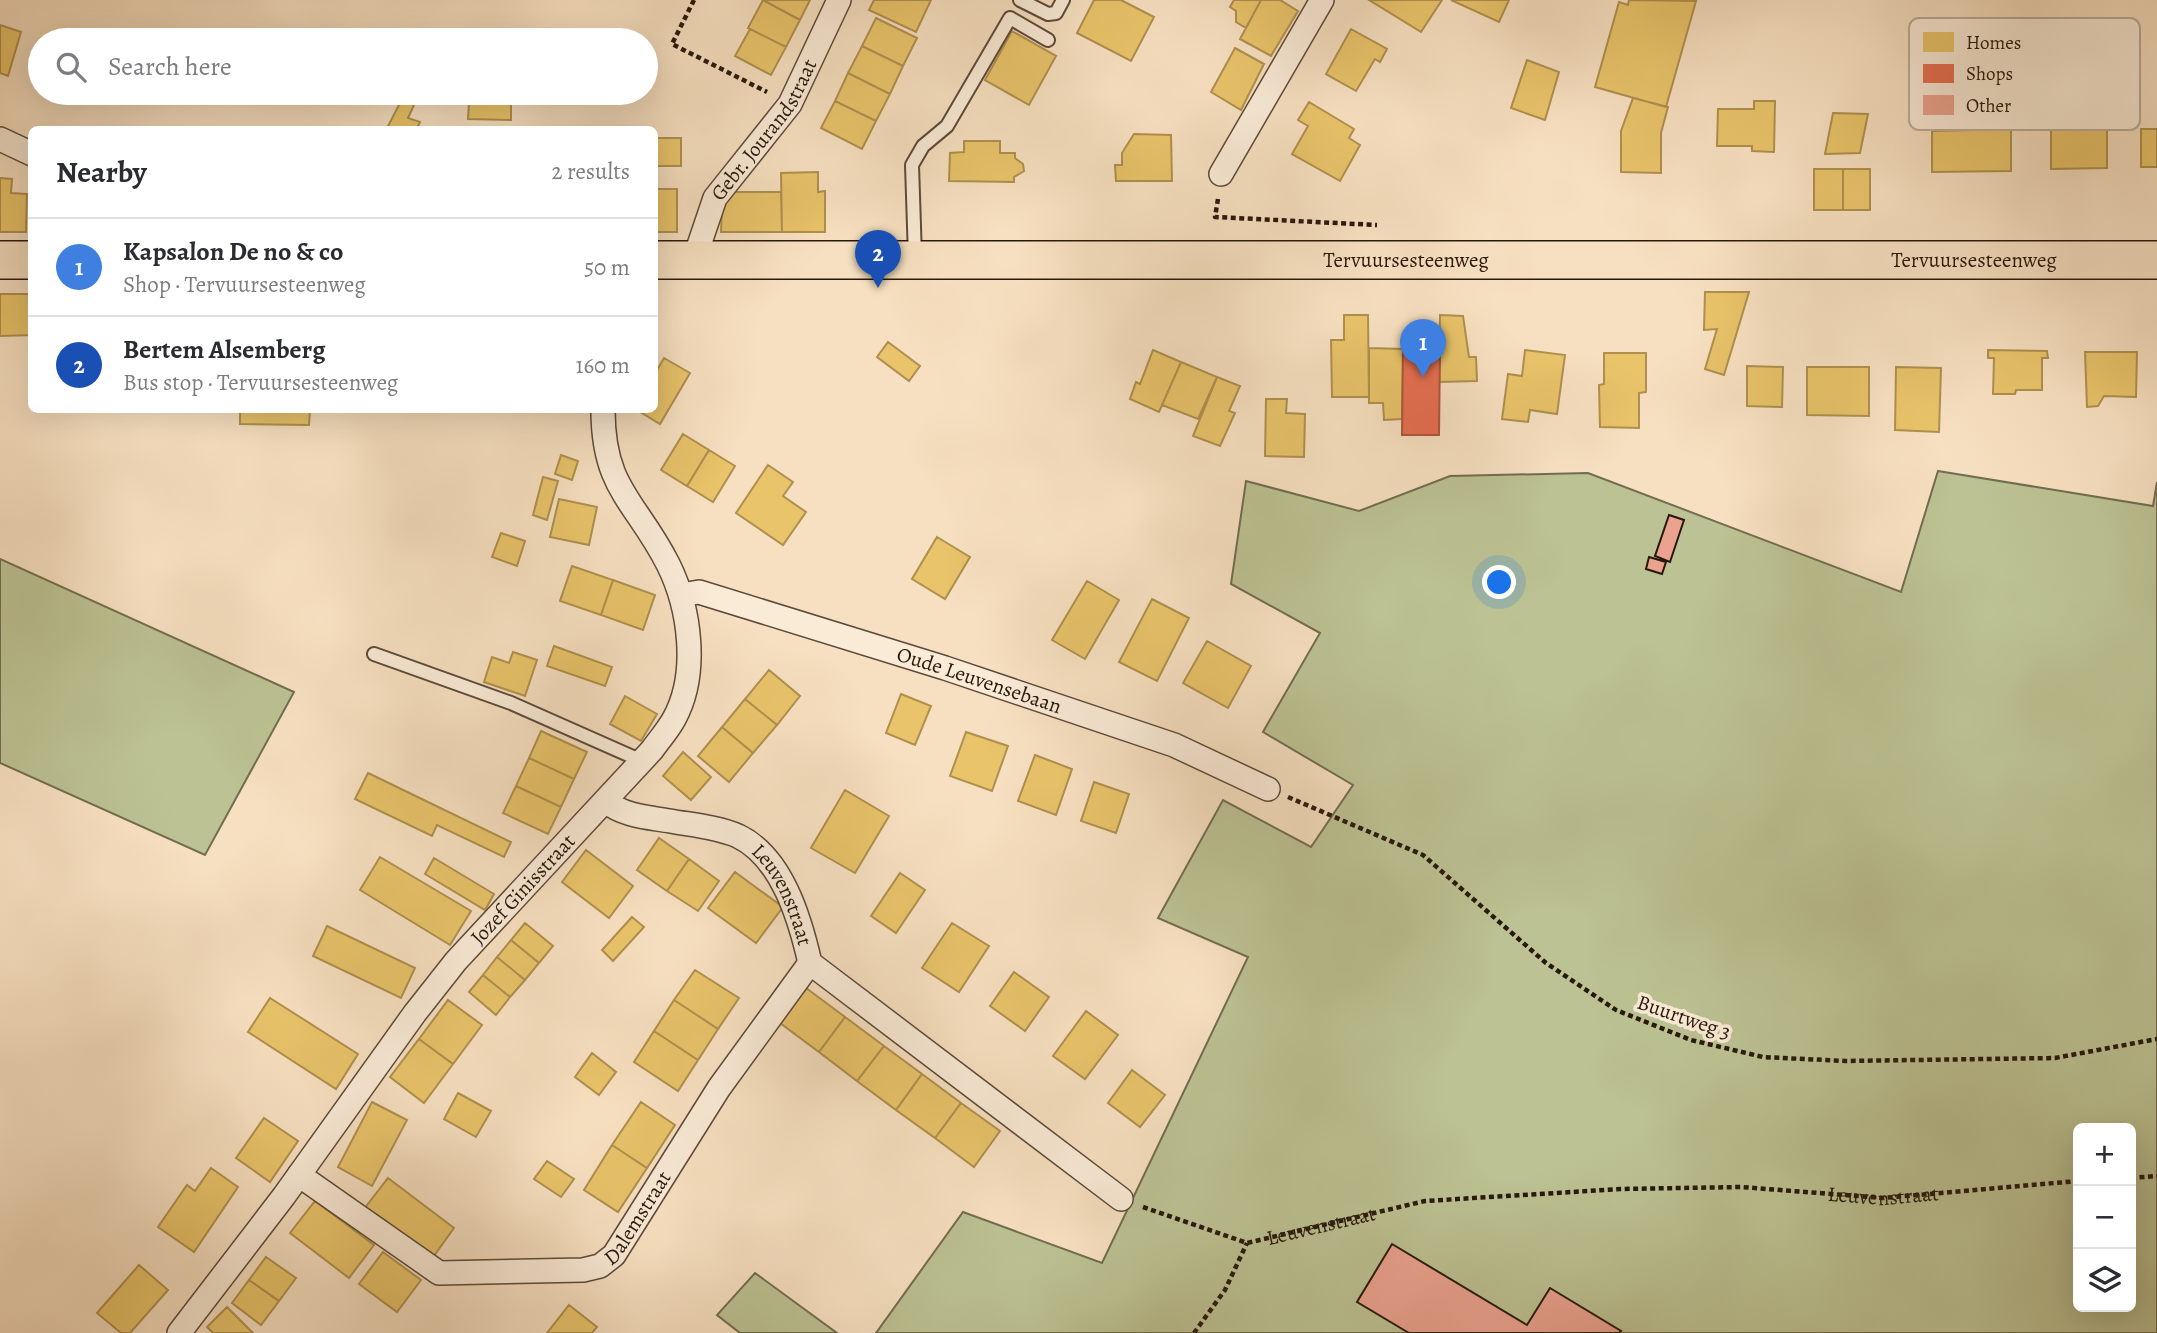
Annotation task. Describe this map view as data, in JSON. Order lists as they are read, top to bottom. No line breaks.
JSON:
{"streets":{"main road":["Tervuursesteenweg"],"street":["Gebr. Jourandstraat","Oude Leuvensebaan","Jozef Ginisstraat","Leuvenstraat","Dalemstraat"],"path":["Buurtweg 3"]},"crossings":[["Gebr. Jourandstraat","Tervuursesteenweg"],["Oude Leuvensebaan","Jozef Ginisstraat"],["Oude Leuvensebaan","Buurtweg 3"],["Jozef Ginisstraat","Leuvenstraat"],["Jozef Ginisstraat","Dalemstraat"],["Leuvenstraat","Dalemstraat"]],"legend":["Homes","Shops","Other"],"page":{"search":"Search here","heading":["Nearby","2 results"],"list":[{"mark":"1","name":"Kapsalon De no & co","note":"Shop · Tervuursesteenweg","value":"50 m"},{"mark":"2","name":"Bertem Alsemberg","note":"Bus stop · Tervuursesteenweg","value":"160 m"}],"pins":["2","1"],"map_buttons":["+","−"]}}
